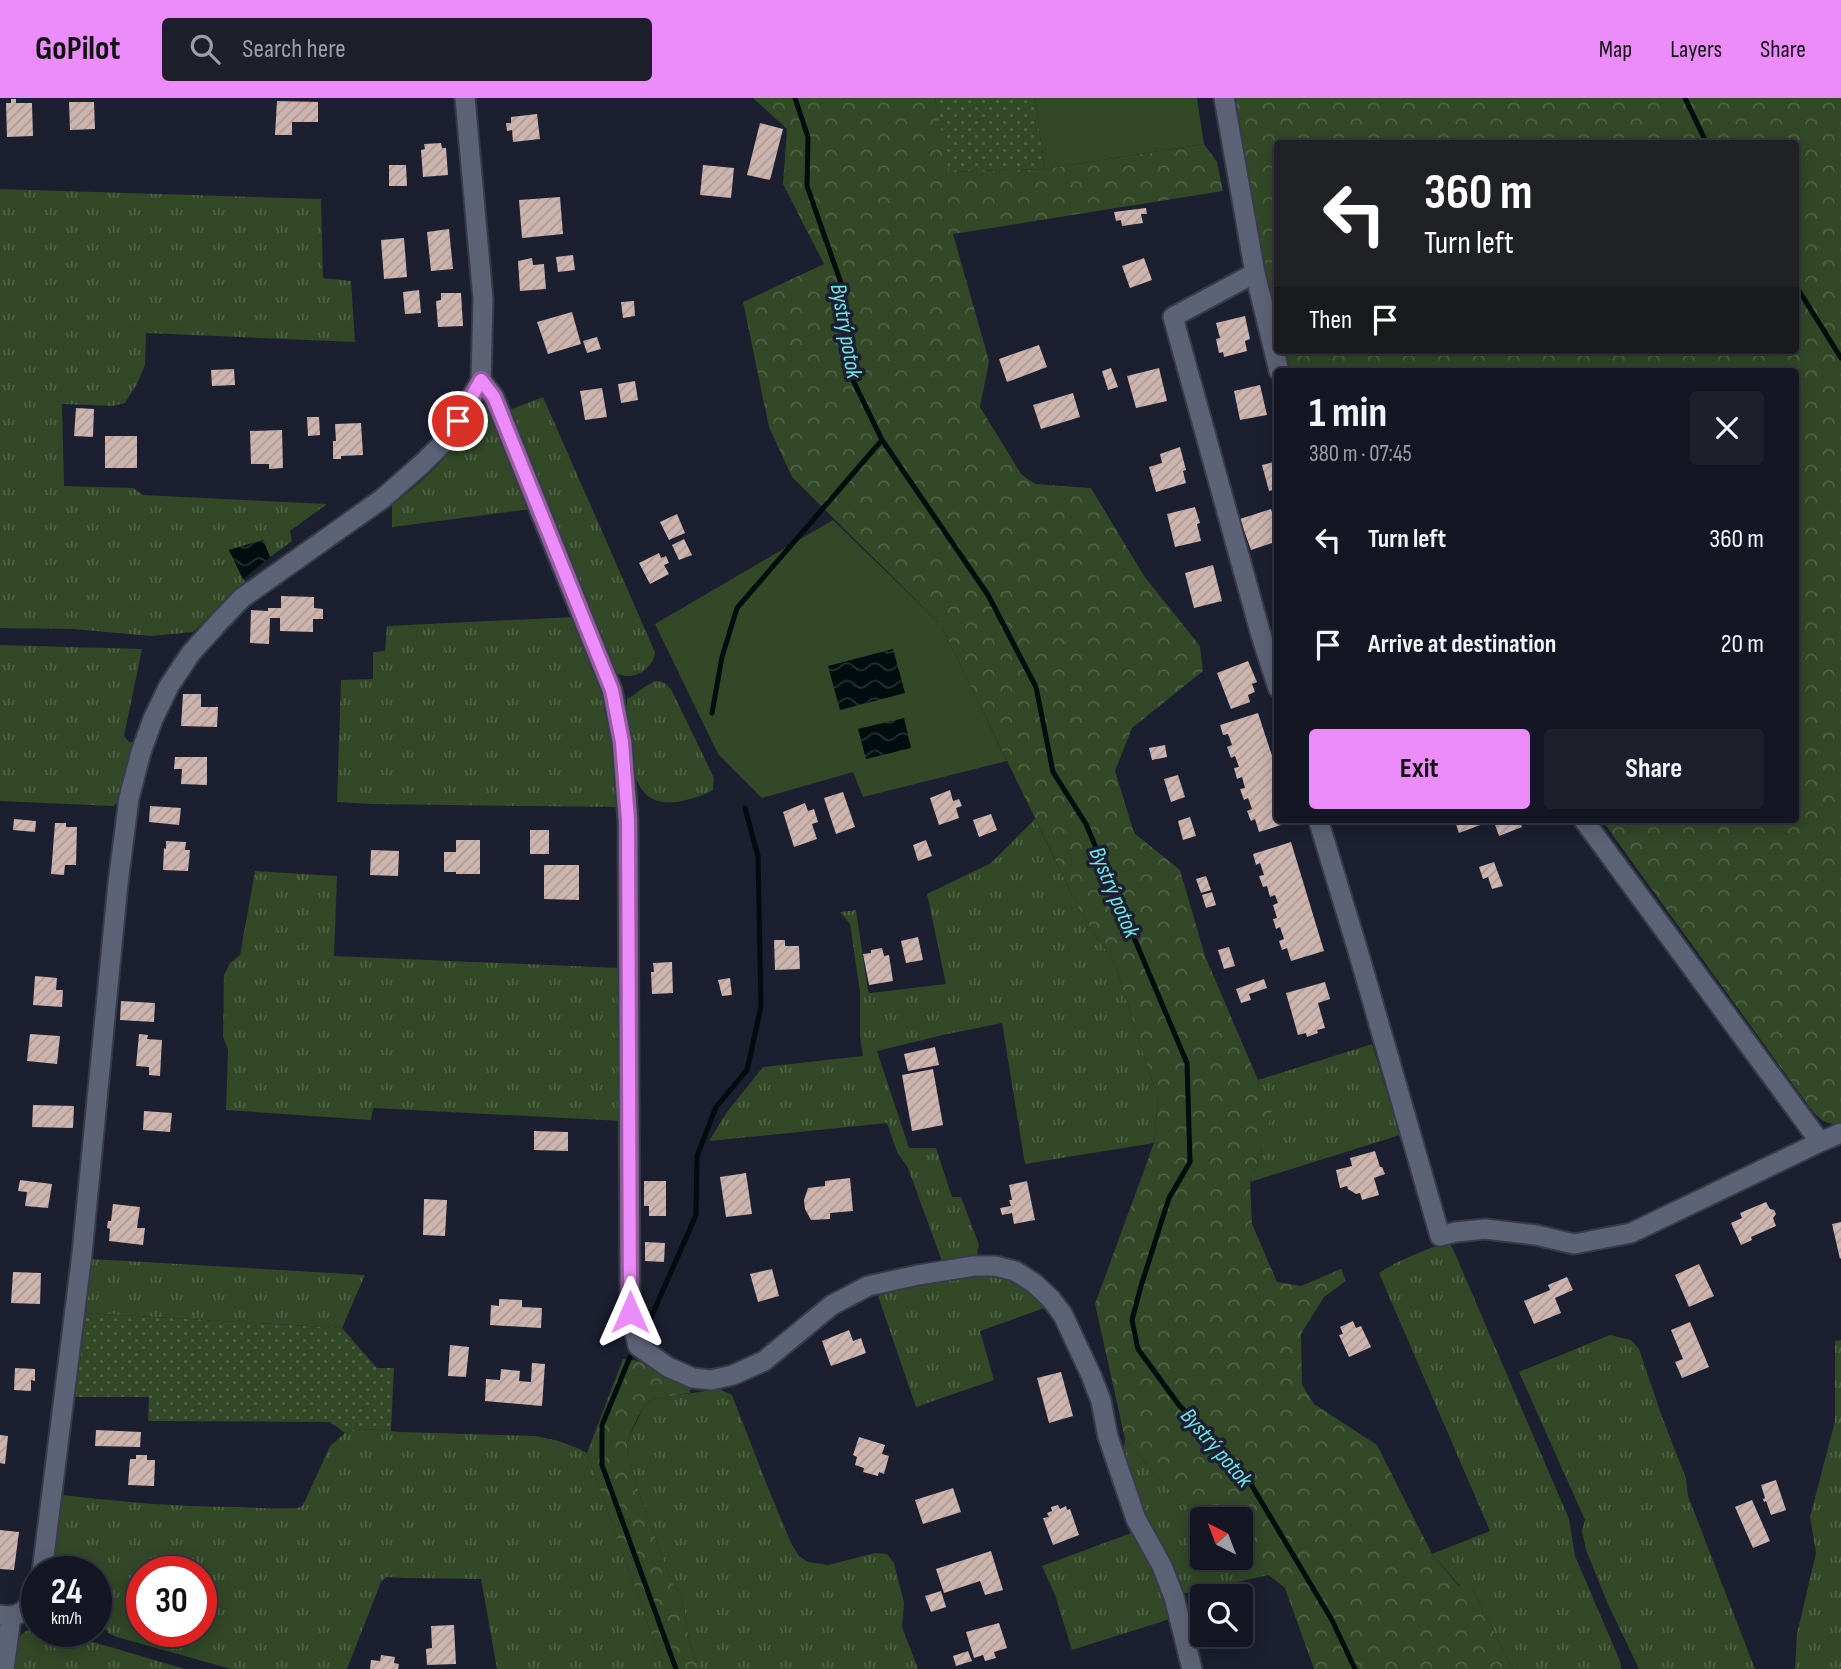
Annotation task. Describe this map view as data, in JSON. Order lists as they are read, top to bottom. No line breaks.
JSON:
{"water":["Bystrý potok"],"north":"top left","page":{"header":"GoPilot","search":"Search here","nav":["Map","Layers","Share"],"turn":["360 m","Turn left"],"then":"Then","heading":["1 min","380 m · 07:45"],"list":[{"name":"Turn left","value":"360 m"},{"name":"Arrive at destination","value":"20 m"}],"buttons":["Exit","Share"],"speed":"24 km/h","limit":"30"}}
